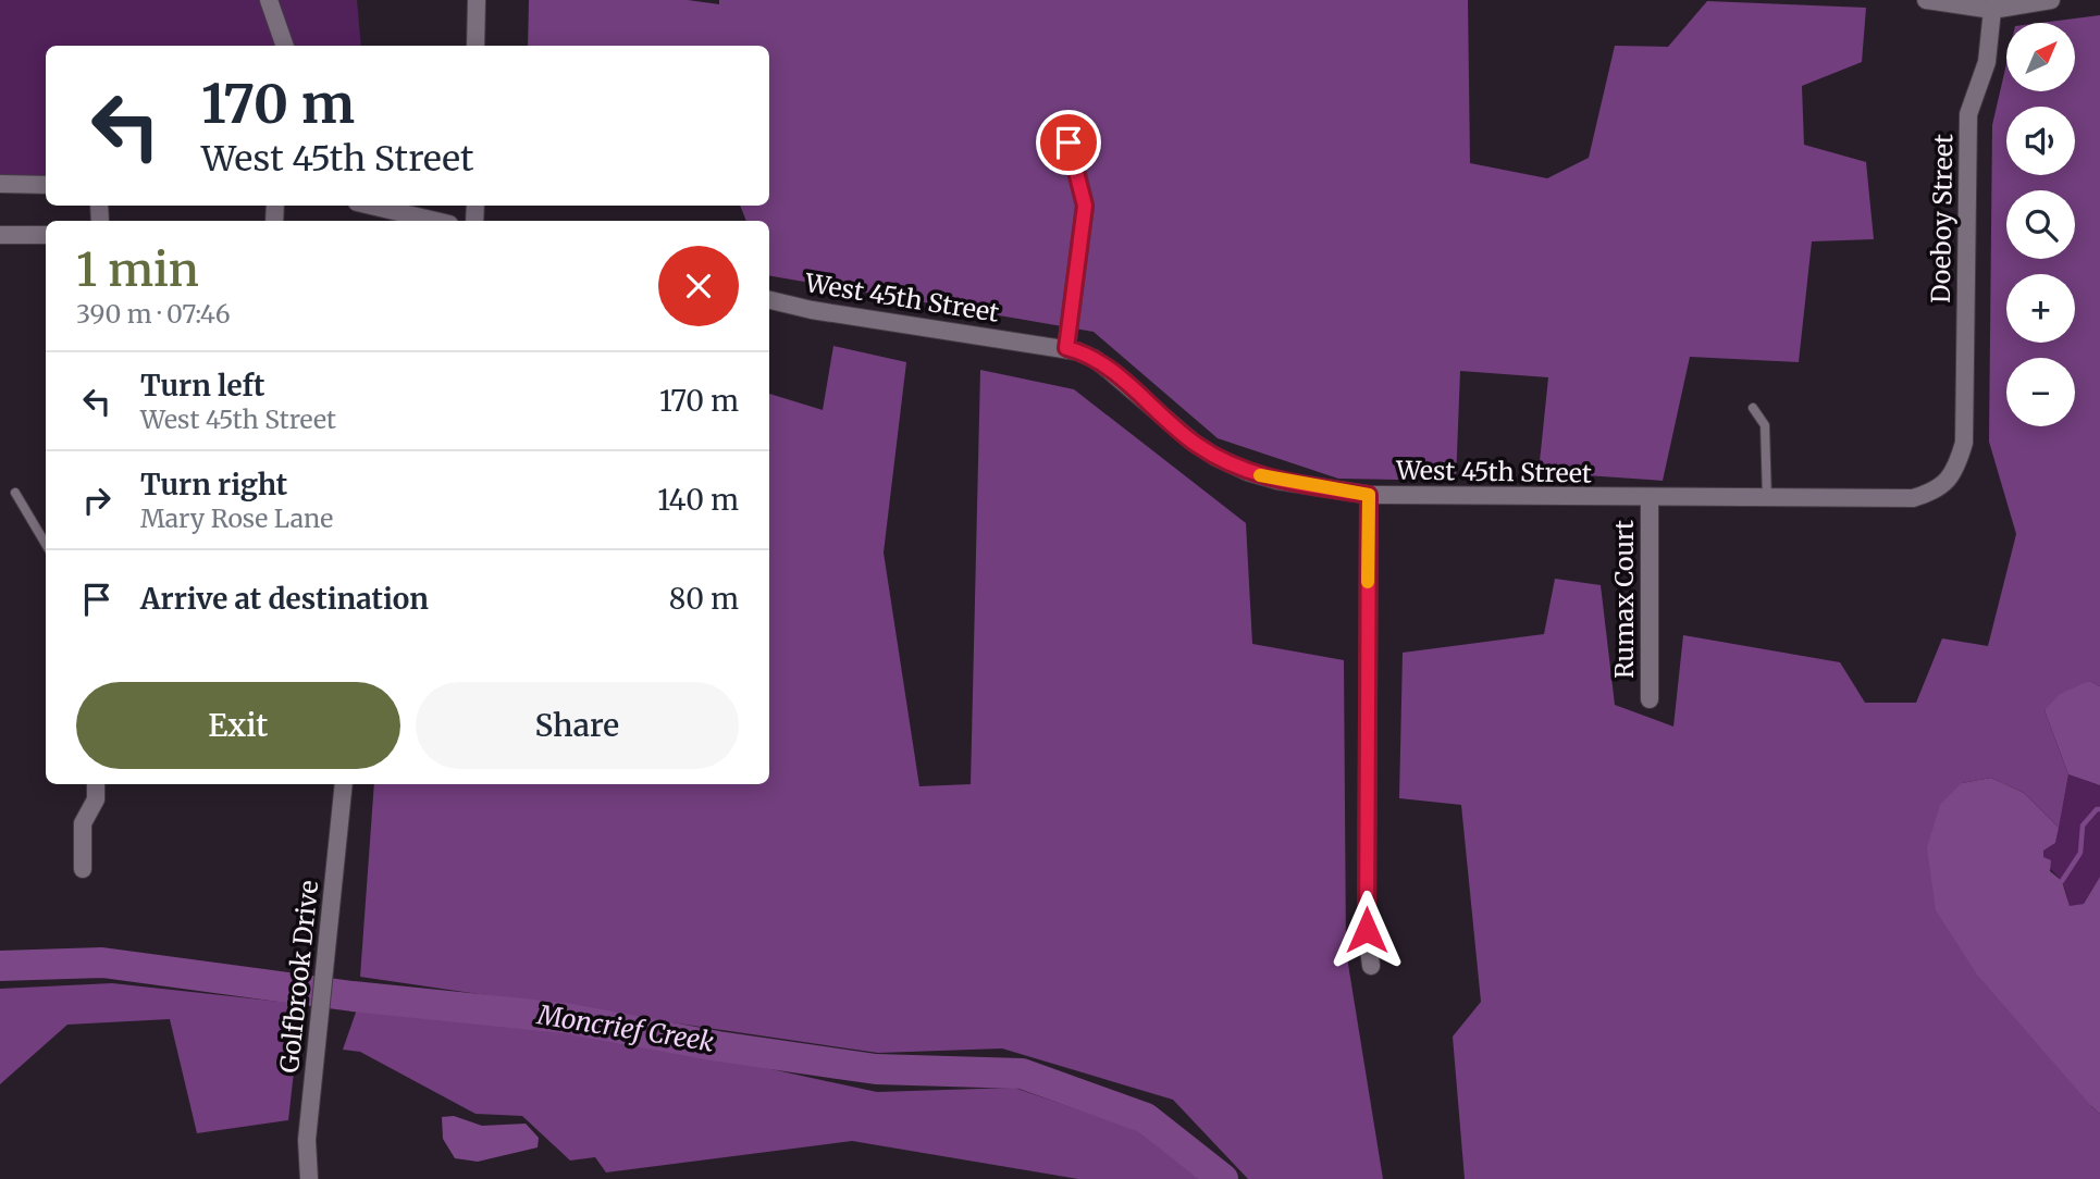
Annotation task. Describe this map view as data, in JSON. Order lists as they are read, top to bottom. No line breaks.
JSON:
{"streets":{"street":["Doeboy Street","West 45th Street","Rumax Court","Golfbrook Drive"]},"crossings":[["Doeboy Street","West 45th Street"],["West 45th Street","Rumax Court"]],"water":["Moncrief Creek"],"north":"top right","page":{"map_buttons":["+","−"],"turn":["170 m","West 45th Street"],"heading":["1 min","390 m · 07:46"],"list":[{"name":"Turn left","note":"West 45th Street","value":"170 m"},{"name":"Turn right","note":"Mary Rose Lane","value":"140 m"},{"name":"Arrive at destination","value":"80 m"}],"buttons":["Exit","Share"]}}
